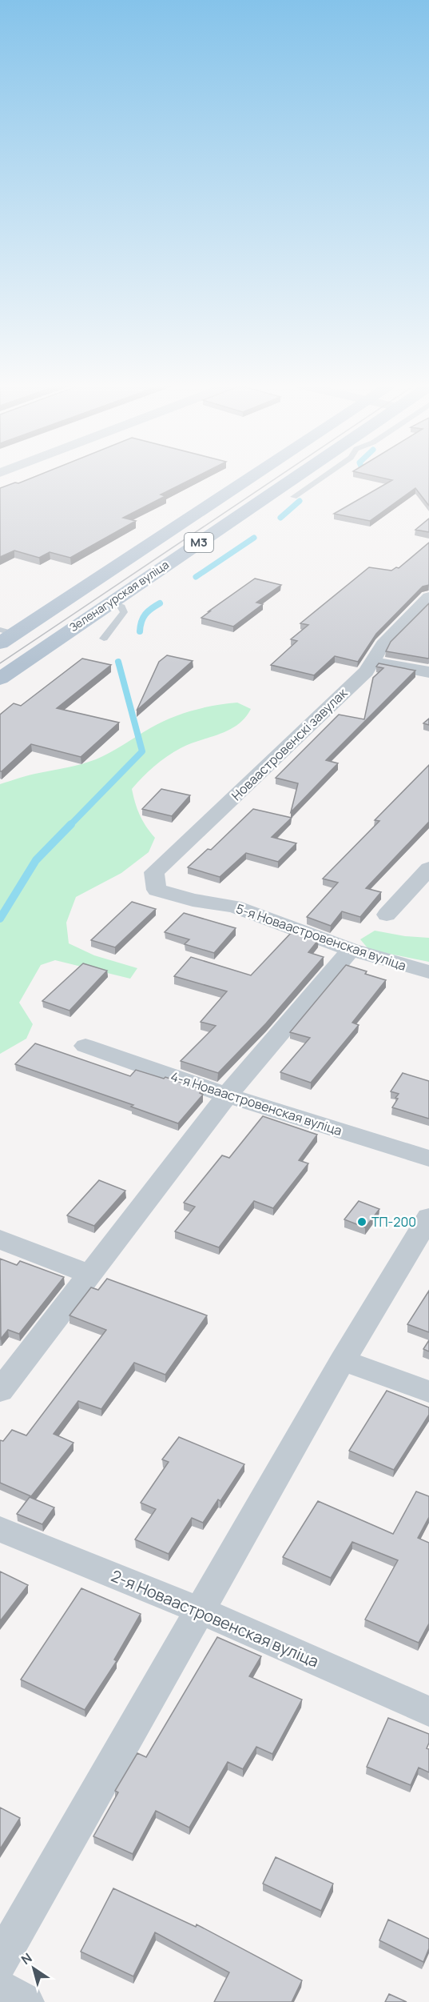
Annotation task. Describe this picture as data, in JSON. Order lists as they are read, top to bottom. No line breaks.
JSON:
{"streets":{"main road":["М3","Зеленагурская вуліца"],"street":["Новаастровенскі завулак","5-я Новаастровенская вуліца","4-я Новаастровенская вуліца","2-я Новаастровенская вуліца"]},"crossings":[["Новаастровенскі завулак","5-я Новаастровенская вуліца"]],"places":["ТП-200"],"north":"top left"}
